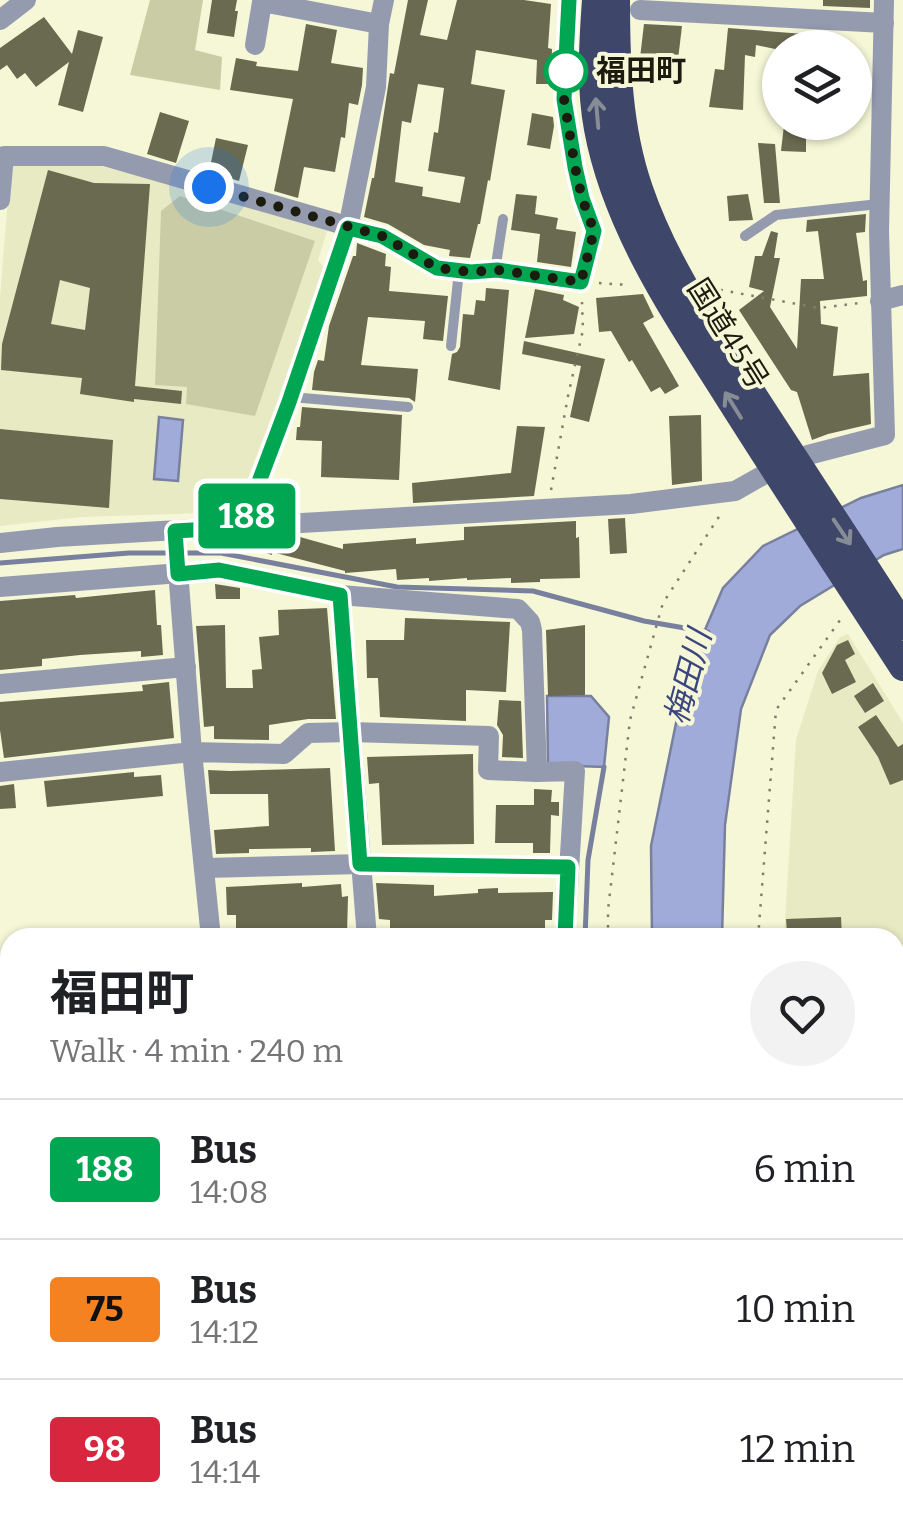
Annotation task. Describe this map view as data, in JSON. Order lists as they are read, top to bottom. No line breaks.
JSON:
{"streets":{"highway":["国道45号"]},"water":["梅田川"],"places":["福田町"],"lines":["bus line 188"],"page":{"on_map":"188","heading":["福田町","Walk · 4 min · 240 m"],"list":[{"mark":"188","name":"Bus","note":"14:08","value":"6 min"},{"mark":"75","name":"Bus","note":"14:12","value":"10 min"},{"mark":"98","name":"Bus","note":"14:14","value":"12 min"}]}}
